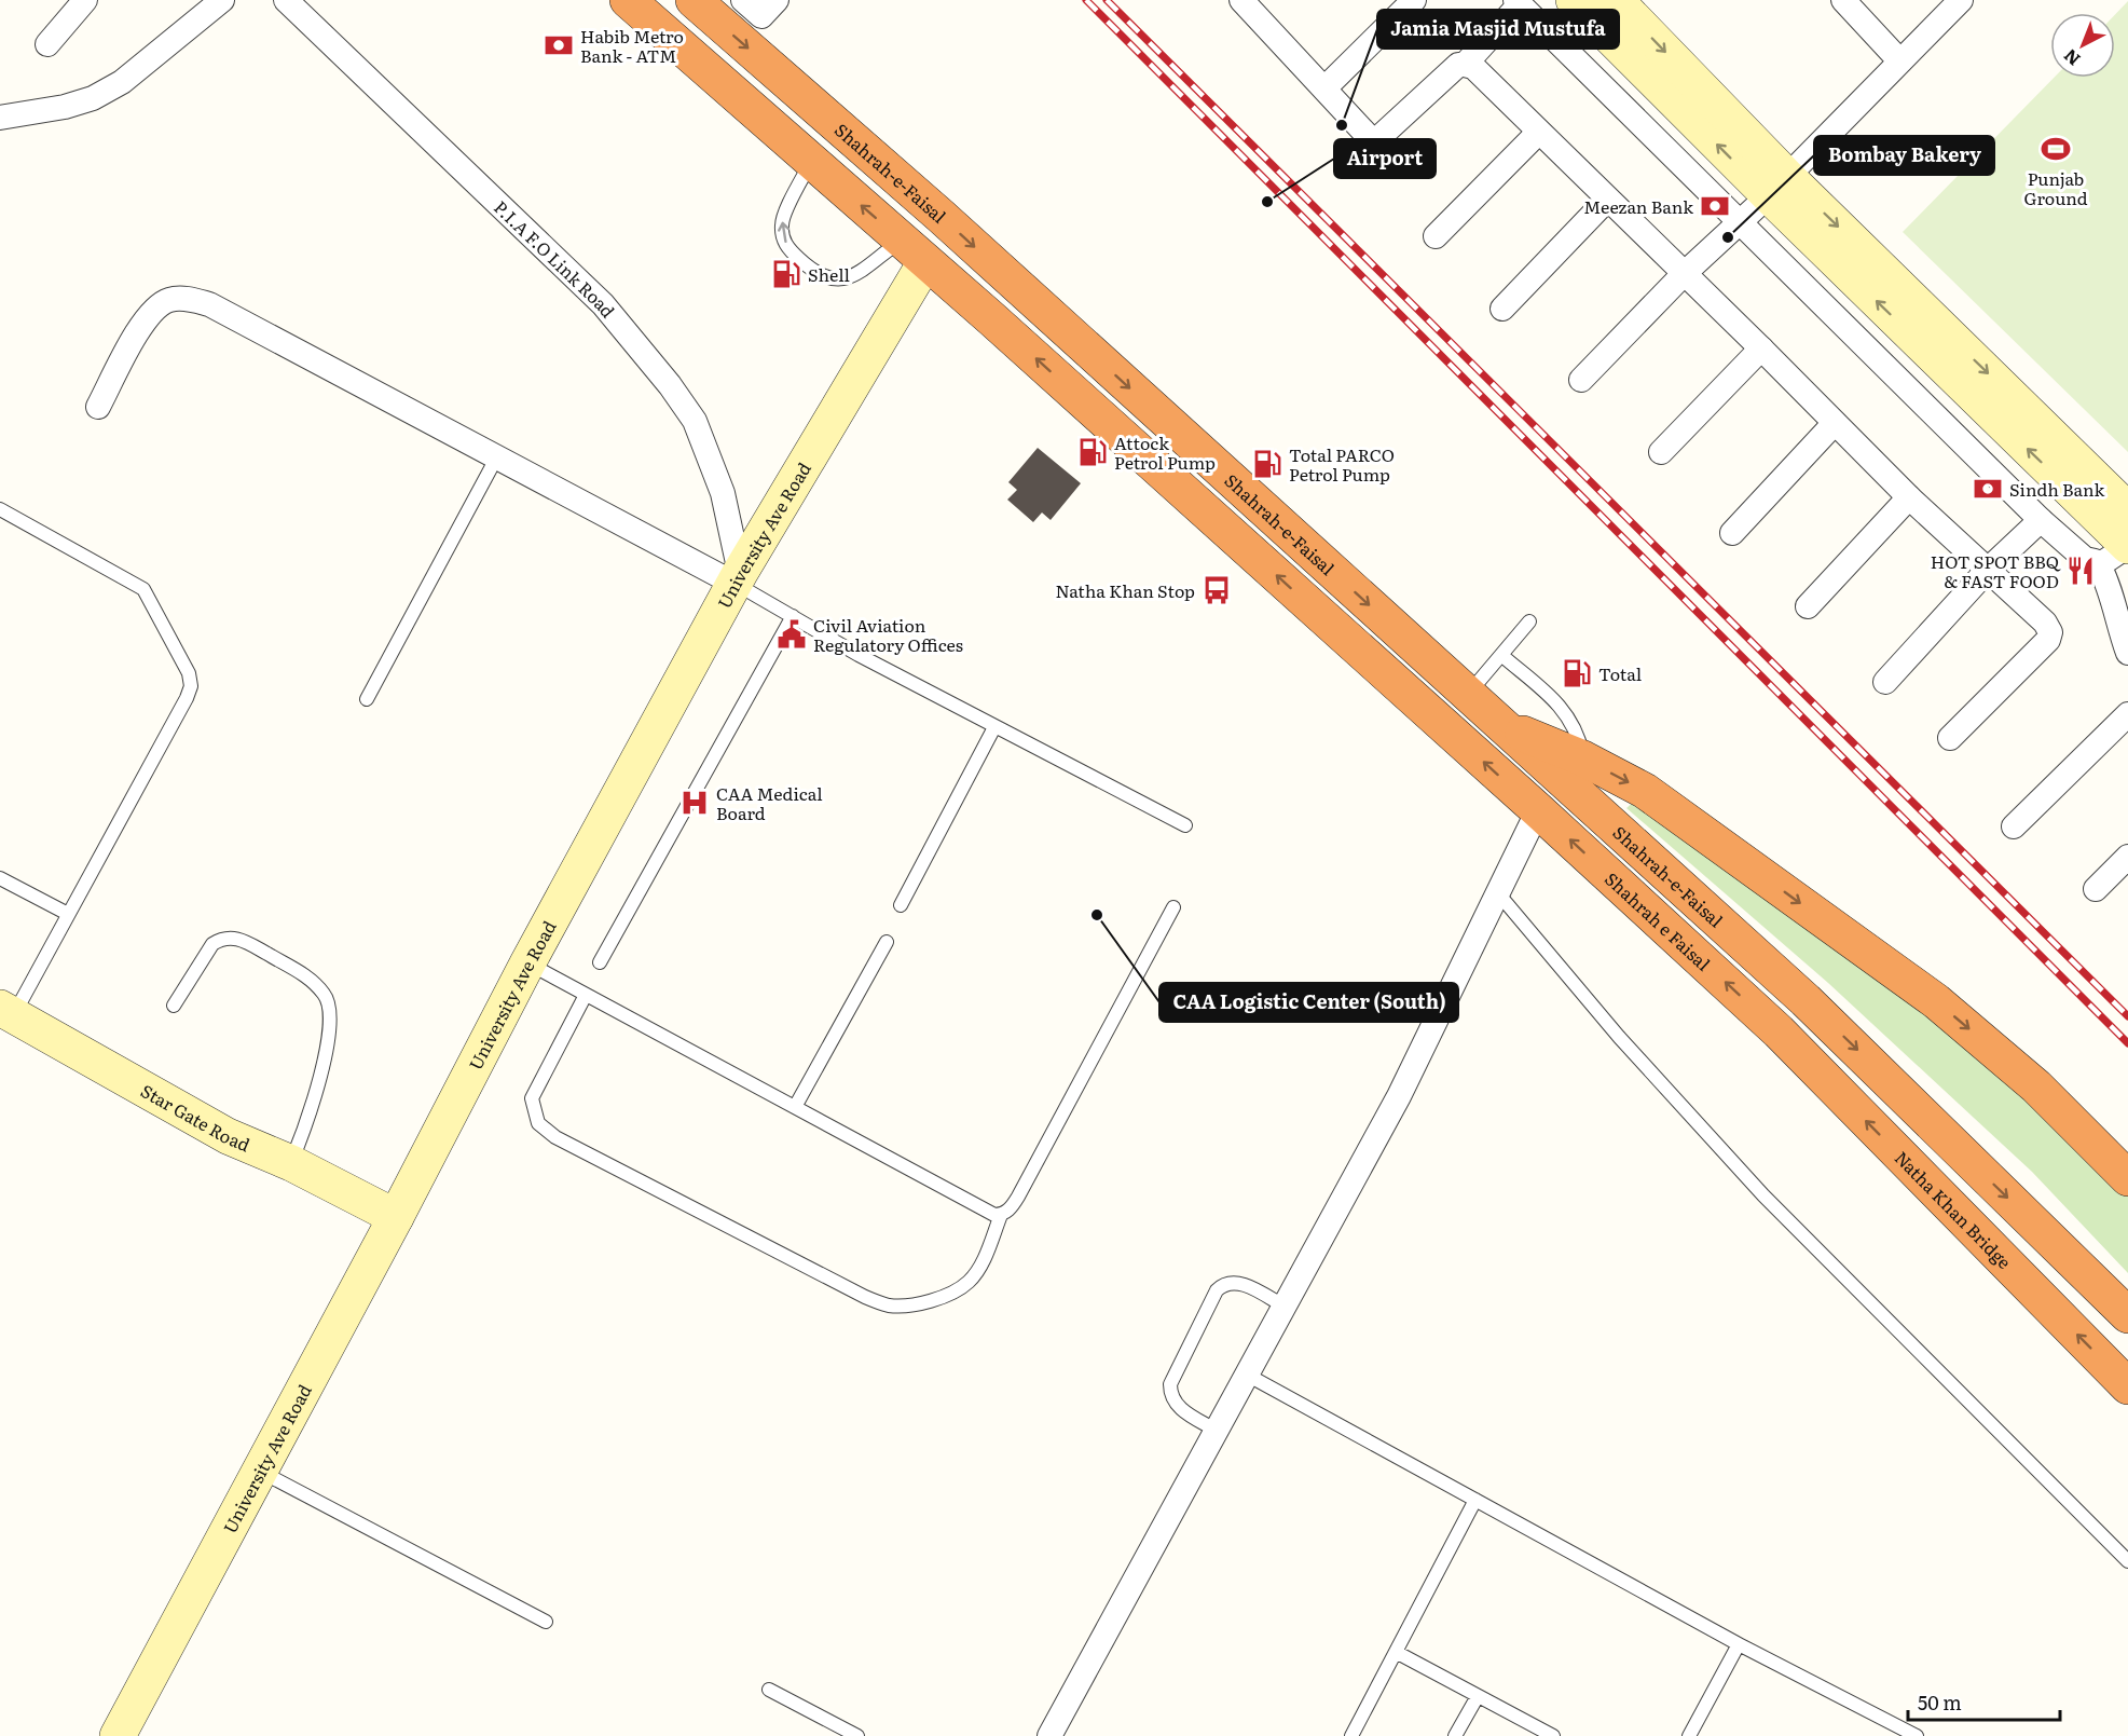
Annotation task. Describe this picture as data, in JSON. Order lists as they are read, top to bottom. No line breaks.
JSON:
{"streets":{"highway":["Shahrah-e-Faisal","Shahrah e Faisal","Natha Khan Bridge"],"street":["P.I.A F.O Link Road","University Ave Road","Star Gate Road"]},"crossings":[["P.I.A F.O Link Road","University Ave Road"],["University Ave Road","Star Gate Road"],["Shahrah e Faisal","Natha Khan Bridge"]],"places":{"bank":["Habib Metro Bank - ATM","Meezan Bank","Sindh Bank"],"other":["Jamia Masjid Mustufa","Airport","Bombay Bakery","CAA Logistic Center (South)"],"sports":["Punjab Ground"],"fuel station":["Shell","Attock Petrol Pump","Total PARCO Petrol Pump","Total"],"restaurant":["HOT SPOT BBQ & FAST FOOD"],"bus stop":["Natha Khan Stop"],"public building":["Civil Aviation Regulatory Offices"],"hospital":["CAA Medical Board"]},"scale_bar":"50 m","north":"bottom left"}
